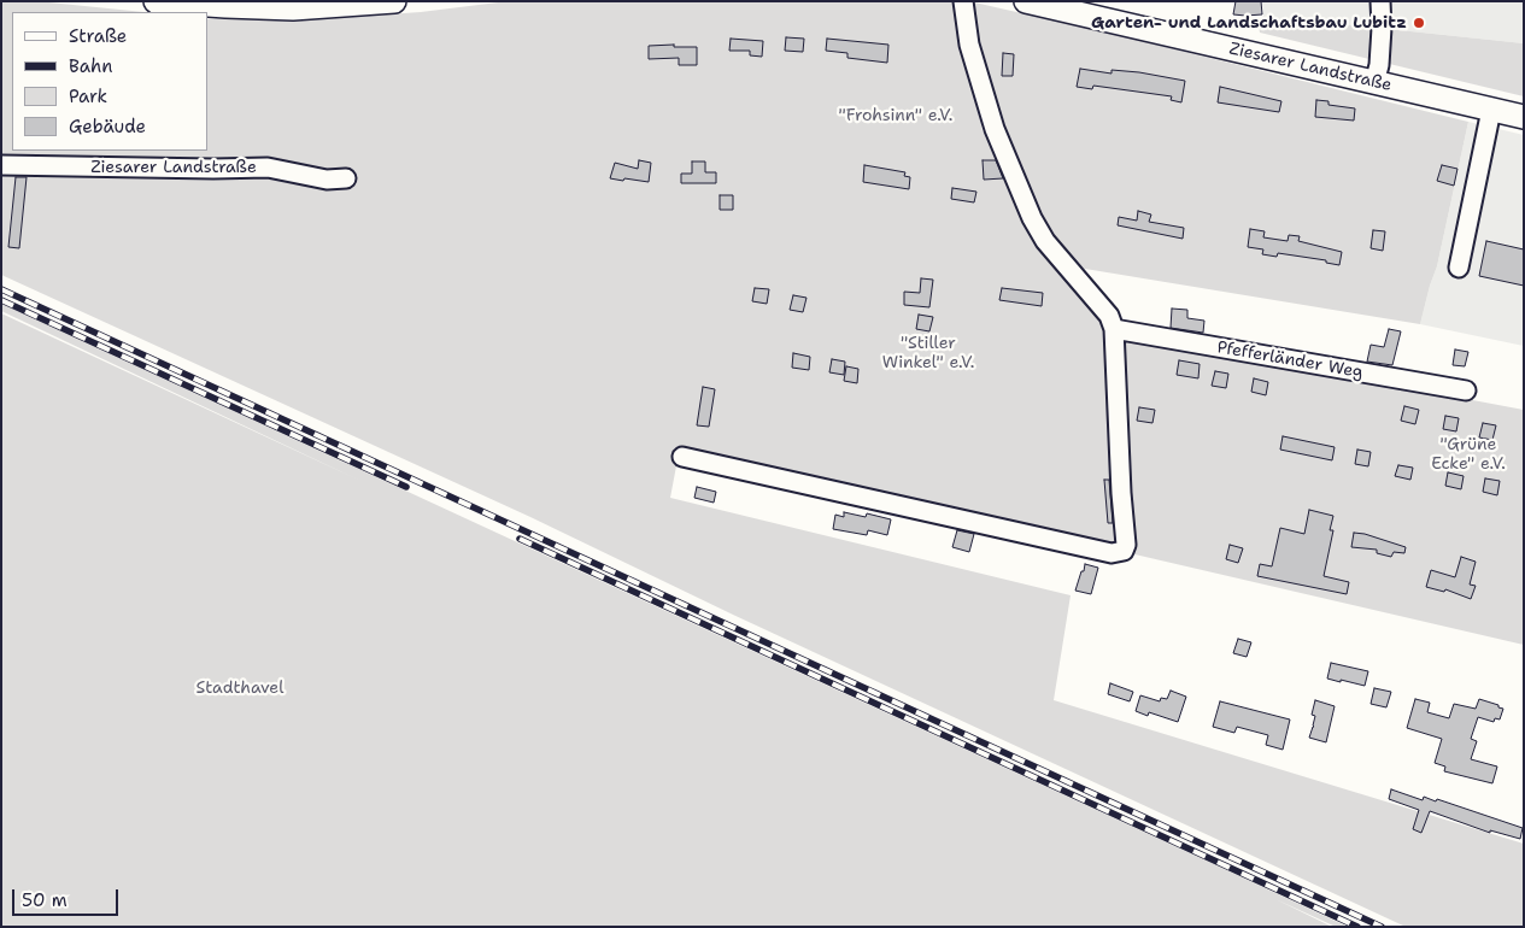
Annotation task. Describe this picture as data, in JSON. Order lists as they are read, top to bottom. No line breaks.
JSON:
{"streets":{"main road":["Ziesarer Landstraße"],"street":["Pfefferländer Weg"]},"parks":["\"Frohsinn\" e.V.","\"Stiller Winkel\" e.V.","\"Grüne Ecke\" e.V.","Stadthavel"],"places":["Garten- und Landschaftsbau Lubitz"],"legend":["Straße","Bahn","Park","Gebäude"],"scale_bar":"50 m"}
